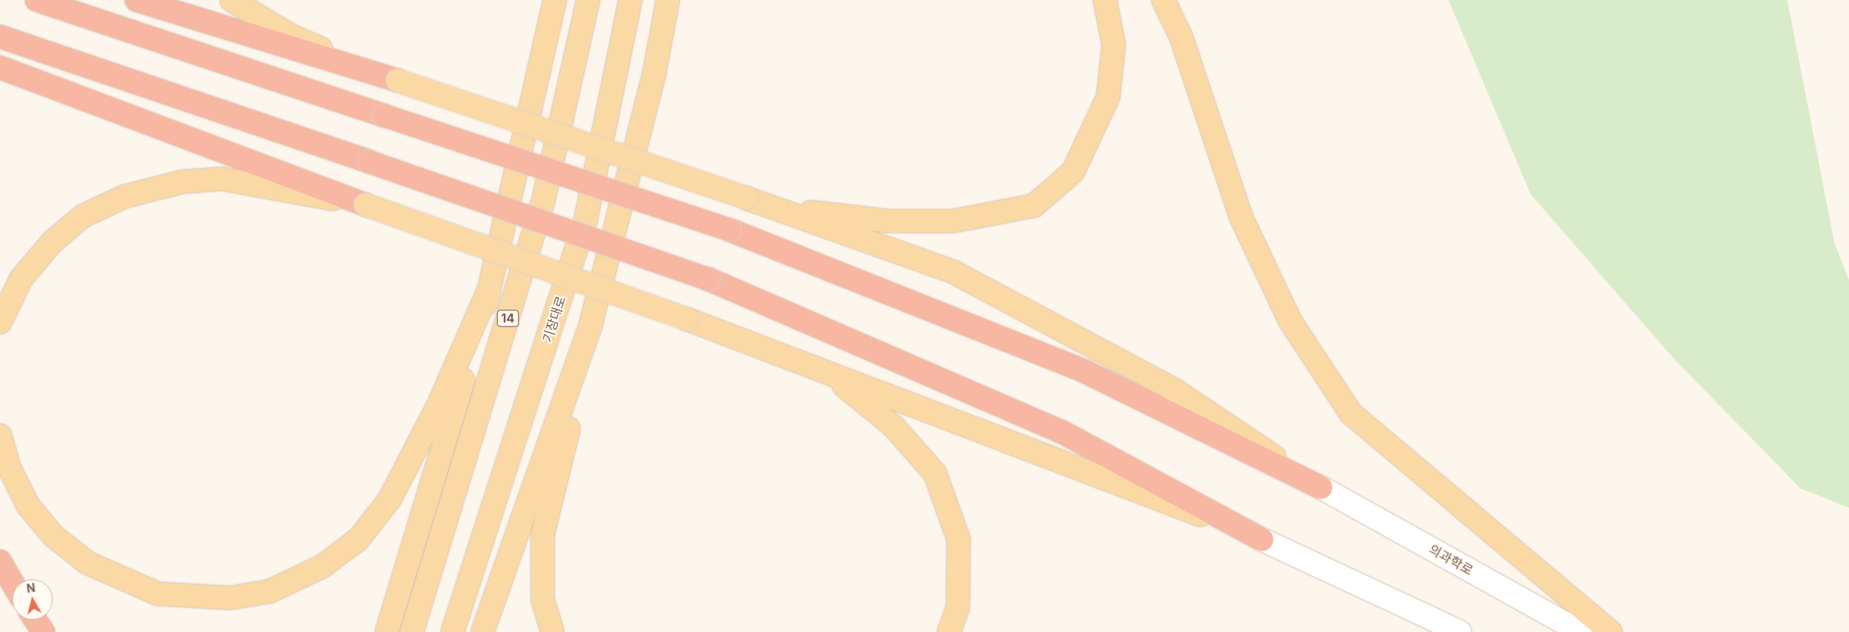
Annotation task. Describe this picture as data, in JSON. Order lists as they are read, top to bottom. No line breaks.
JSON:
{"streets":{"main road":["14","기장대로"],"street":["의과학로"]},"north":"top"}
